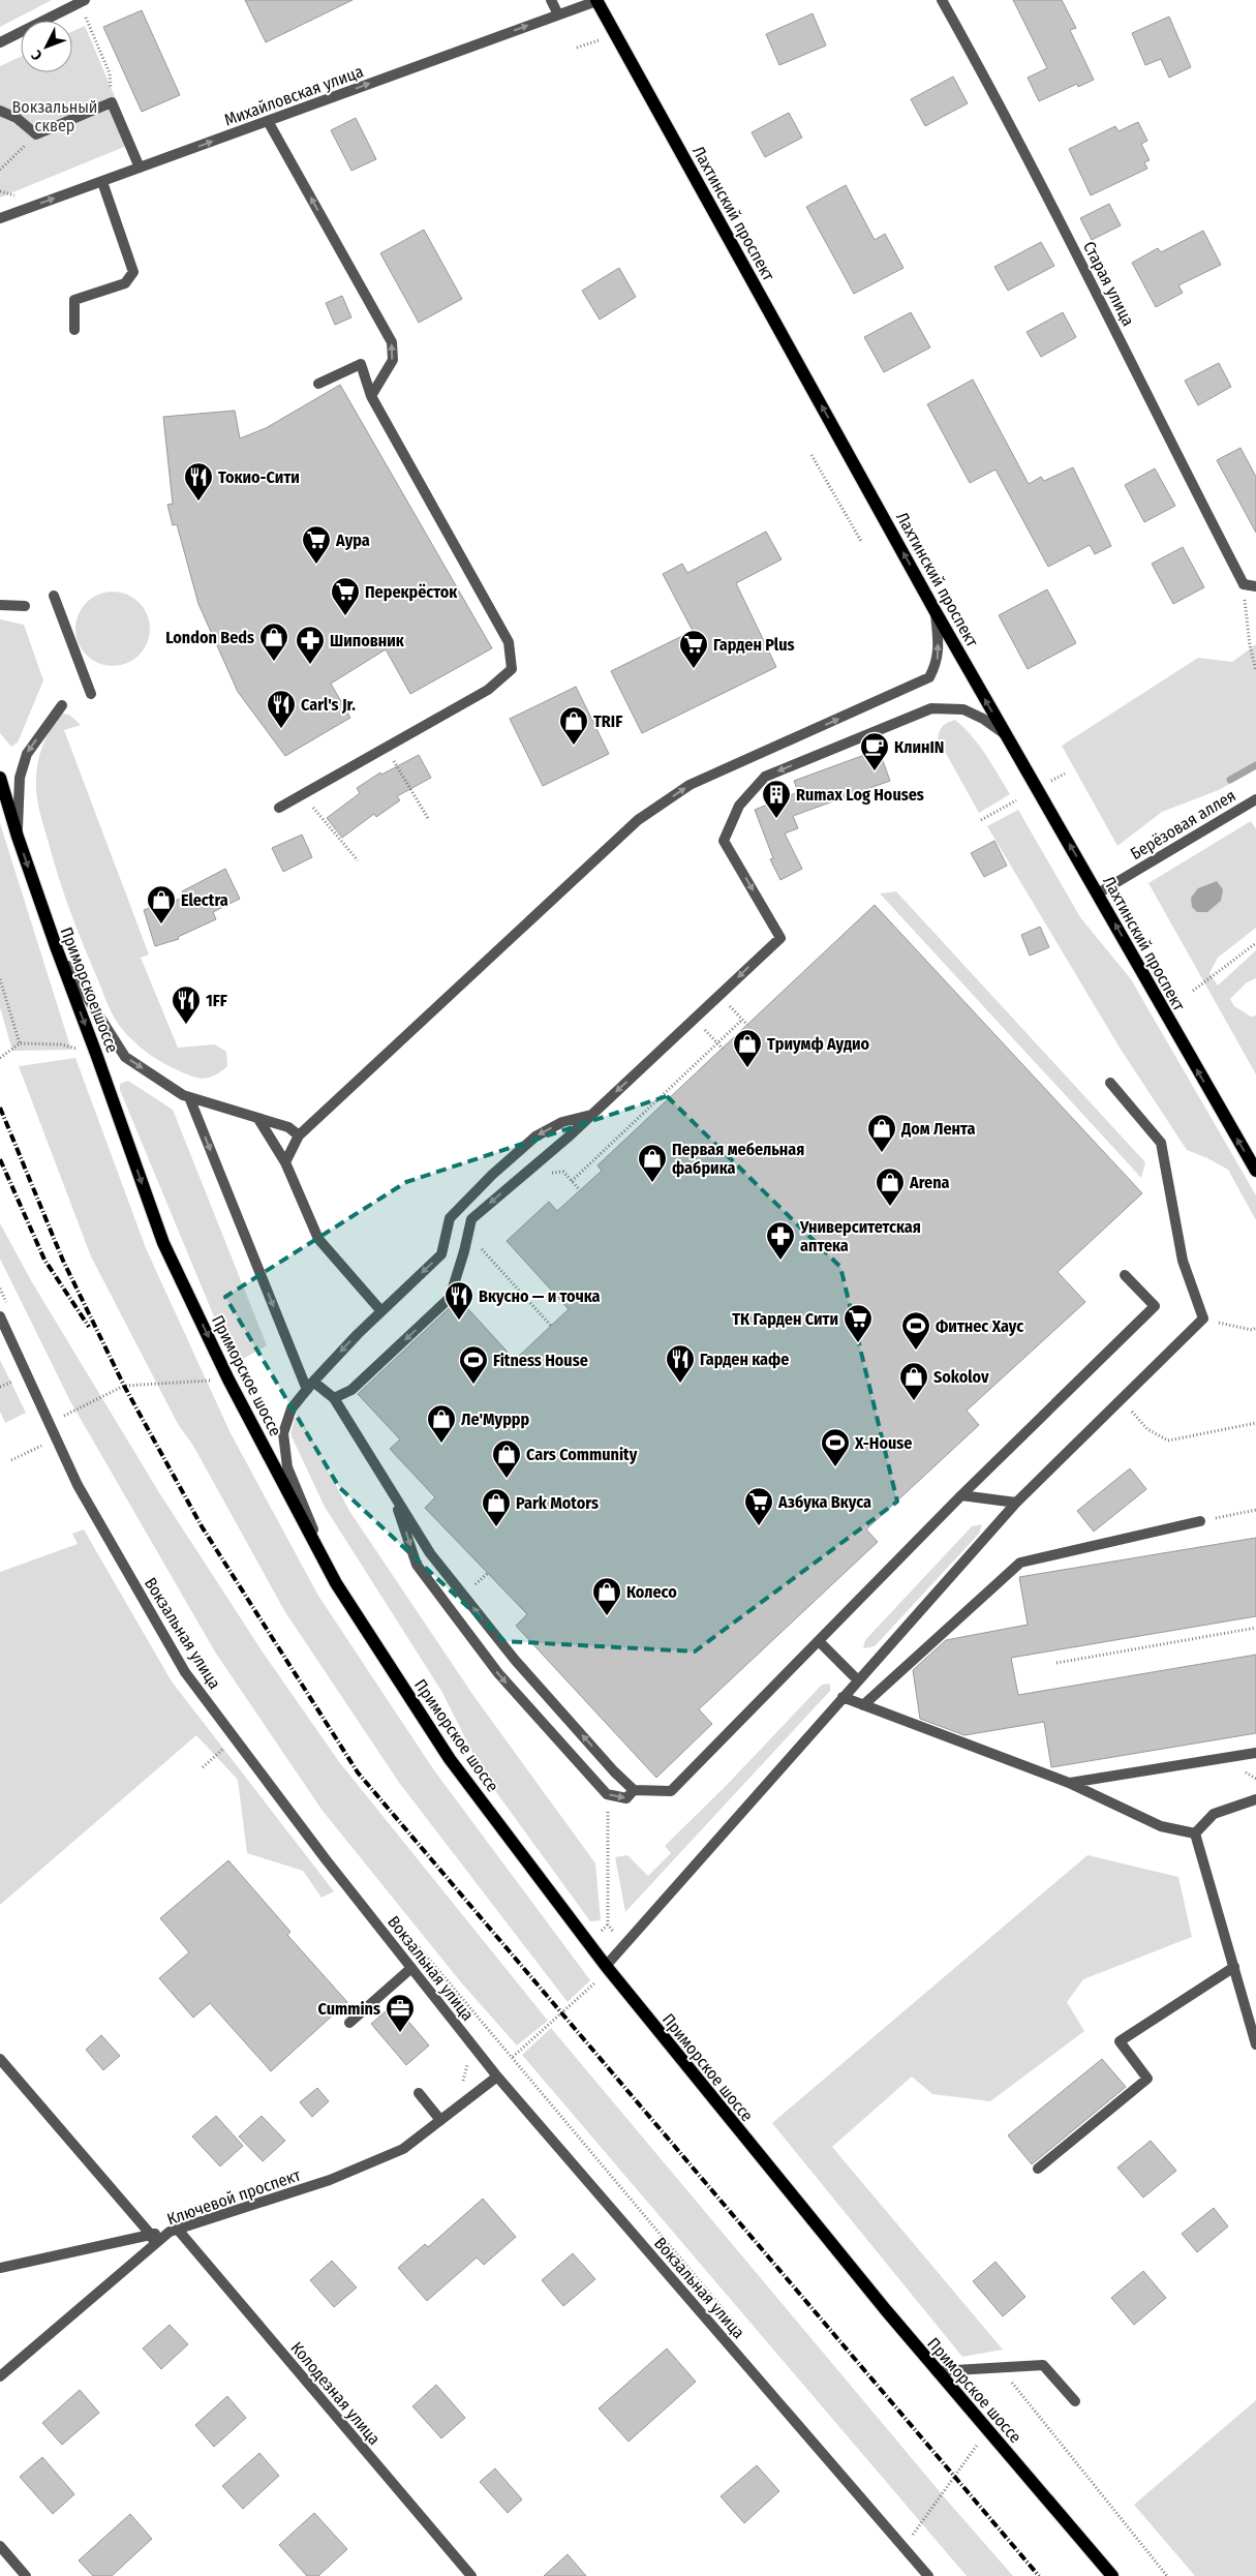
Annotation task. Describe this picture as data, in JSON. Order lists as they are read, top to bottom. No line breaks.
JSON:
{"streets":{"main road":["Лахтинский проспект","Приморское шоссе"],"street":["Михайловская улица","Старая улица","Берёзовая аллея","Вокзальная улица","Ключевой проспект","Колодезная улица"]},"crossings":[["Михайловская улица","Лахтинский проспект"],["Лахтинский проспект","Берёзовая аллея"],["Вокзальная улица","Ключевой проспект"],["Ключевой проспект","Колодезная улица"]],"one_way":["Михайловская улица","Лахтинский проспект"],"parks":["Вокзальный сквер"],"places":{"restaurant":["Токио-Сити","Carl's Jr.","1FF","Вкусно — и точка","Гарден кафе"],"supermarket":["Аура","Перекрёсток","Гарден Plus","ТК Гарден Сити","Азбука Вкуса"],"shop":["London Beds","TRIF","Electra","Триумф Аудио","Дом Лента","Первая мебельная фабрика","Arena","Sokolov","Ле'Муррр","Cars Community","Park Motors","Колесо"],"pharmacy":["Шиповник","Университетская аптека"],"cafe":["КлинIN"],"building":["Rumax Log Houses"],"sports":["Фитнес Хаус","Fitness House","X-House"],"office":["Cummins"]},"north":"bottom left"}
